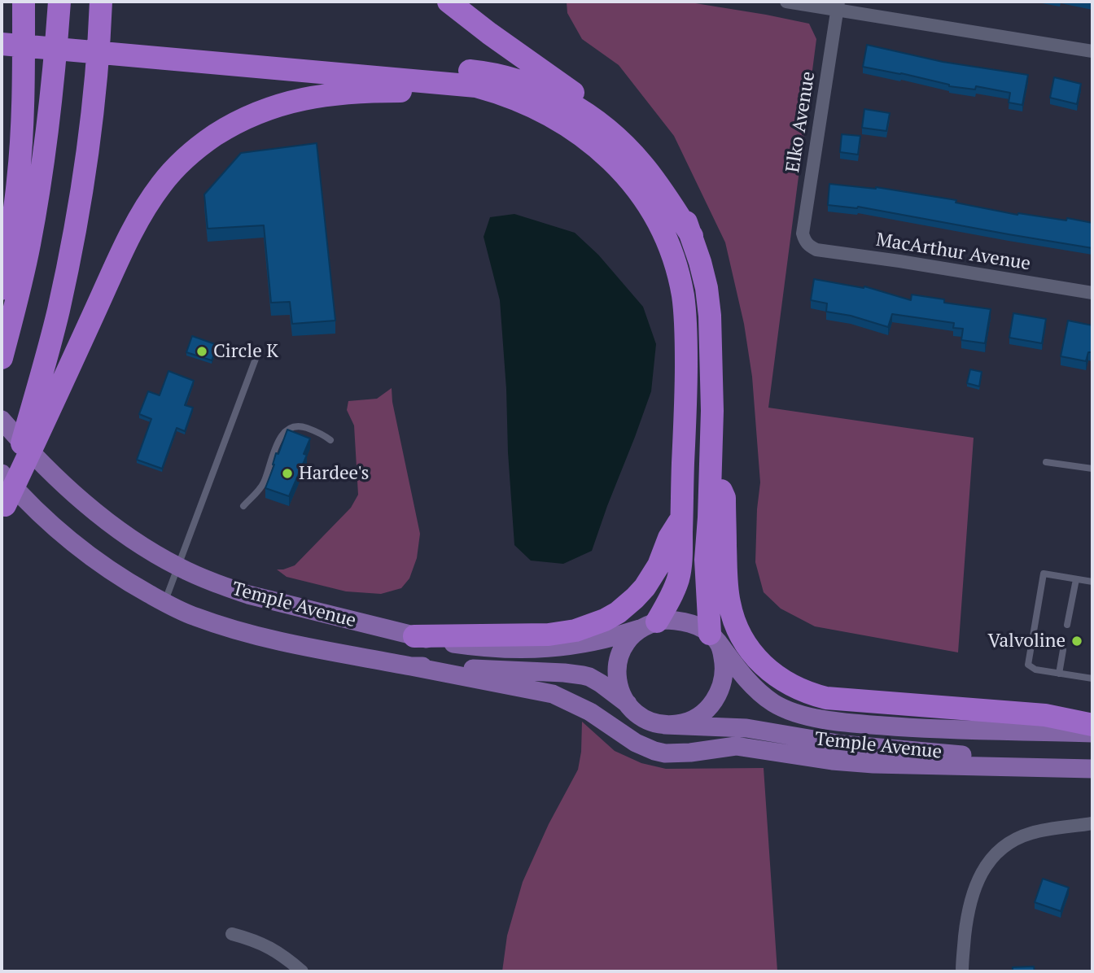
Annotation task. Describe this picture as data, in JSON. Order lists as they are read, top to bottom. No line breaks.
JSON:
{"streets":{"main road":["Temple Avenue"],"street":["Elko Avenue","MacArthur Avenue"]},"crossings":[["Elko Avenue","MacArthur Avenue"]],"places":["Circle K","Hardee's","Valvoline"]}
